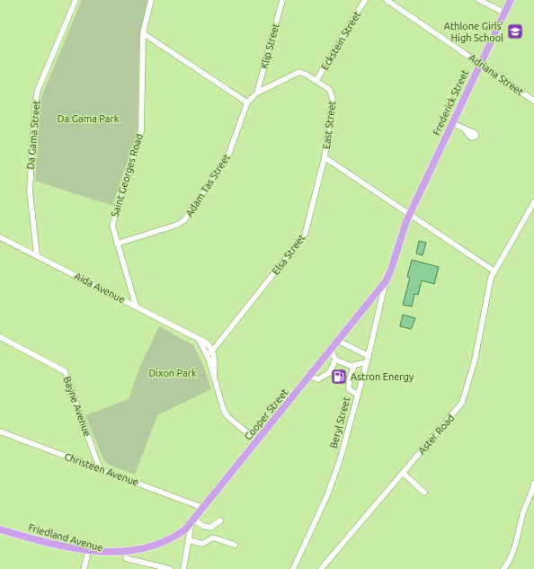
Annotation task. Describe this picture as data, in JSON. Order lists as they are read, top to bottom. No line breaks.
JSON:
{"streets":{"main road":["Frederick Street","Cooper Street","Beryl Street","Friedland Avenue"],"street":["Eckstein Street","Klip Street","Adriana Street","East Street","Da Gama Street","Saint Georges Road","Adam Tas Street","Elsa Street","Aida Avenue","Bayne Avenue","Aster Road","Christeen Avenue"]},"crossings":[["Eckstein Street","East Street"],["Klip Street","East Street"],["Adriana Street","Frederick Street"],["Frederick Street","East Street"],["Frederick Street","Beryl Street"],["East Street","Adam Tas Street"],["East Street","Elsa Street"],["East Street","Beryl Street"],["East Street","Aster Road"],["Da Gama Street","Aida Avenue"],["Saint Georges Road","Adam Tas Street"],["Saint Georges Road","Aida Avenue"],["Elsa Street","Aida Avenue"],["Bayne Avenue","Christeen Avenue"],["Cooper Street","Beryl Street"],["Cooper Street","Christeen Avenue"],["Cooper Street","Friedland Avenue"]],"parks":["Da Gama Park","Dixon Park"],"places":{"school or university":["Athlone Girls' High School"],"fuel station":["Astron Energy"]}}
